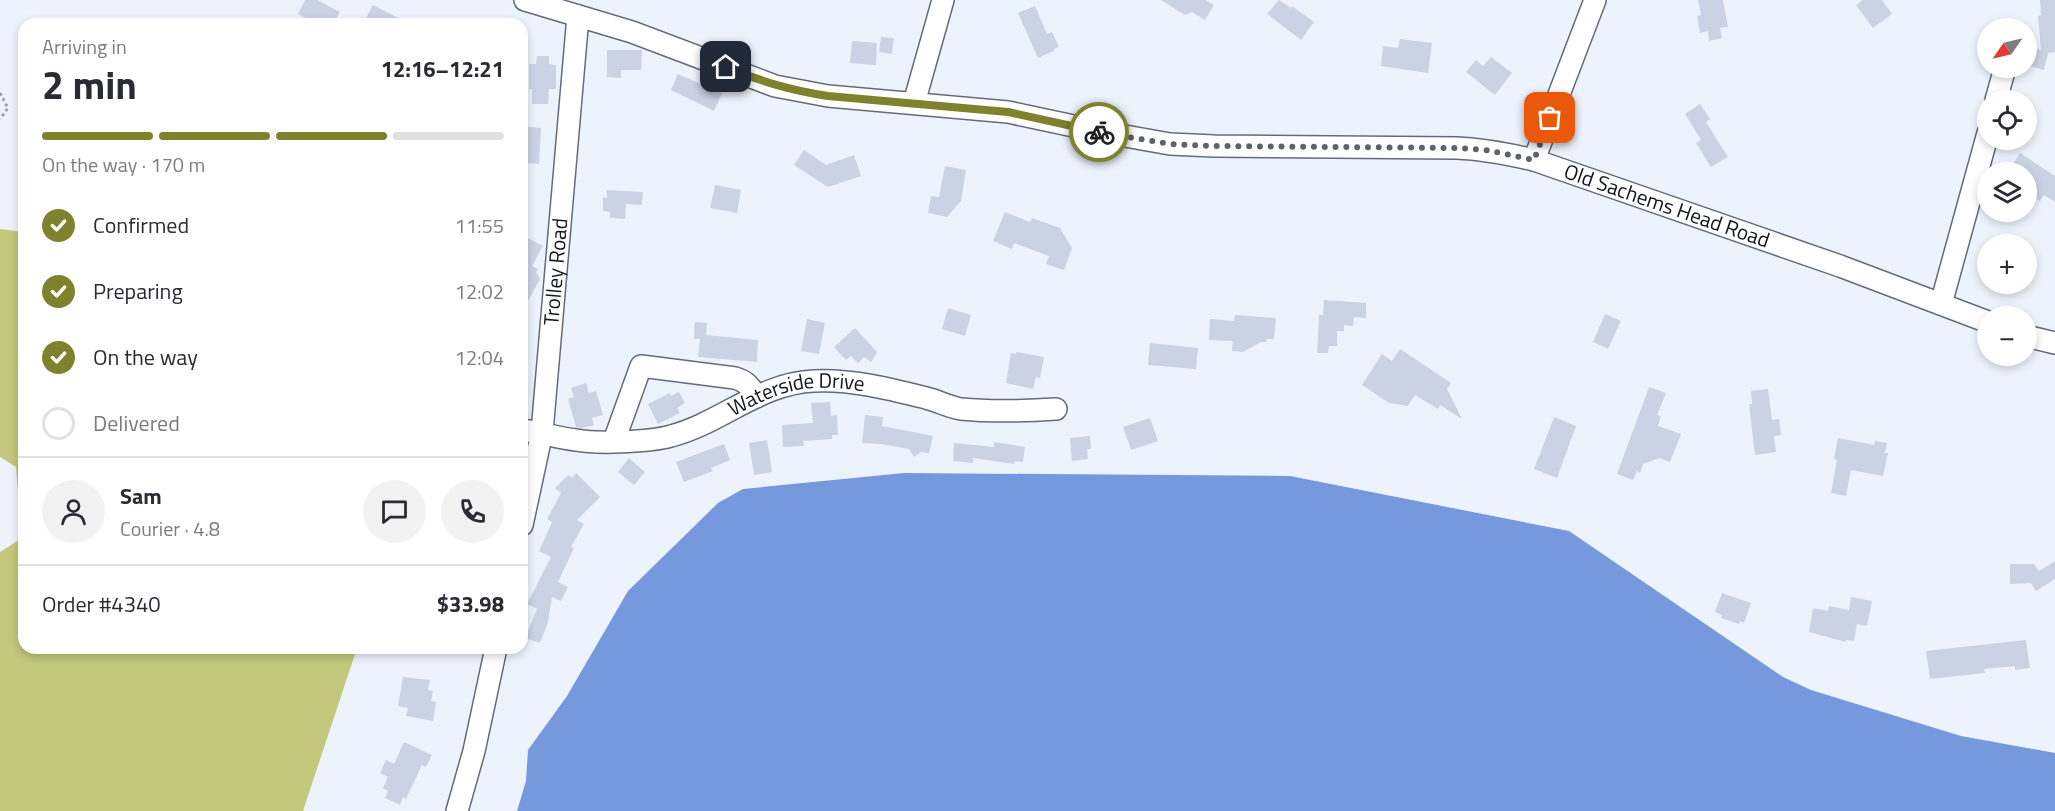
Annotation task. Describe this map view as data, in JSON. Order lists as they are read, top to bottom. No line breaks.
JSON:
{"streets":{"street":["Old Sachems Head Road","Trolley Road","Waterside Drive"]},"crossings":[["Old Sachems Head Road","Trolley Road"],["Trolley Road","Waterside Drive"]],"north":"bottom left","page":{"map_buttons":["+","−"],"heading":["2 min","Arriving in","12:16–12:21"],"panel":["Sam","Courier · 4.8","Order #4340","$33.98"],"bar":"On the way · 170 m","list":[["Confirmed","11:55"],["Preparing","12:02"],["On the way","12:04"],"Delivered"]}}
